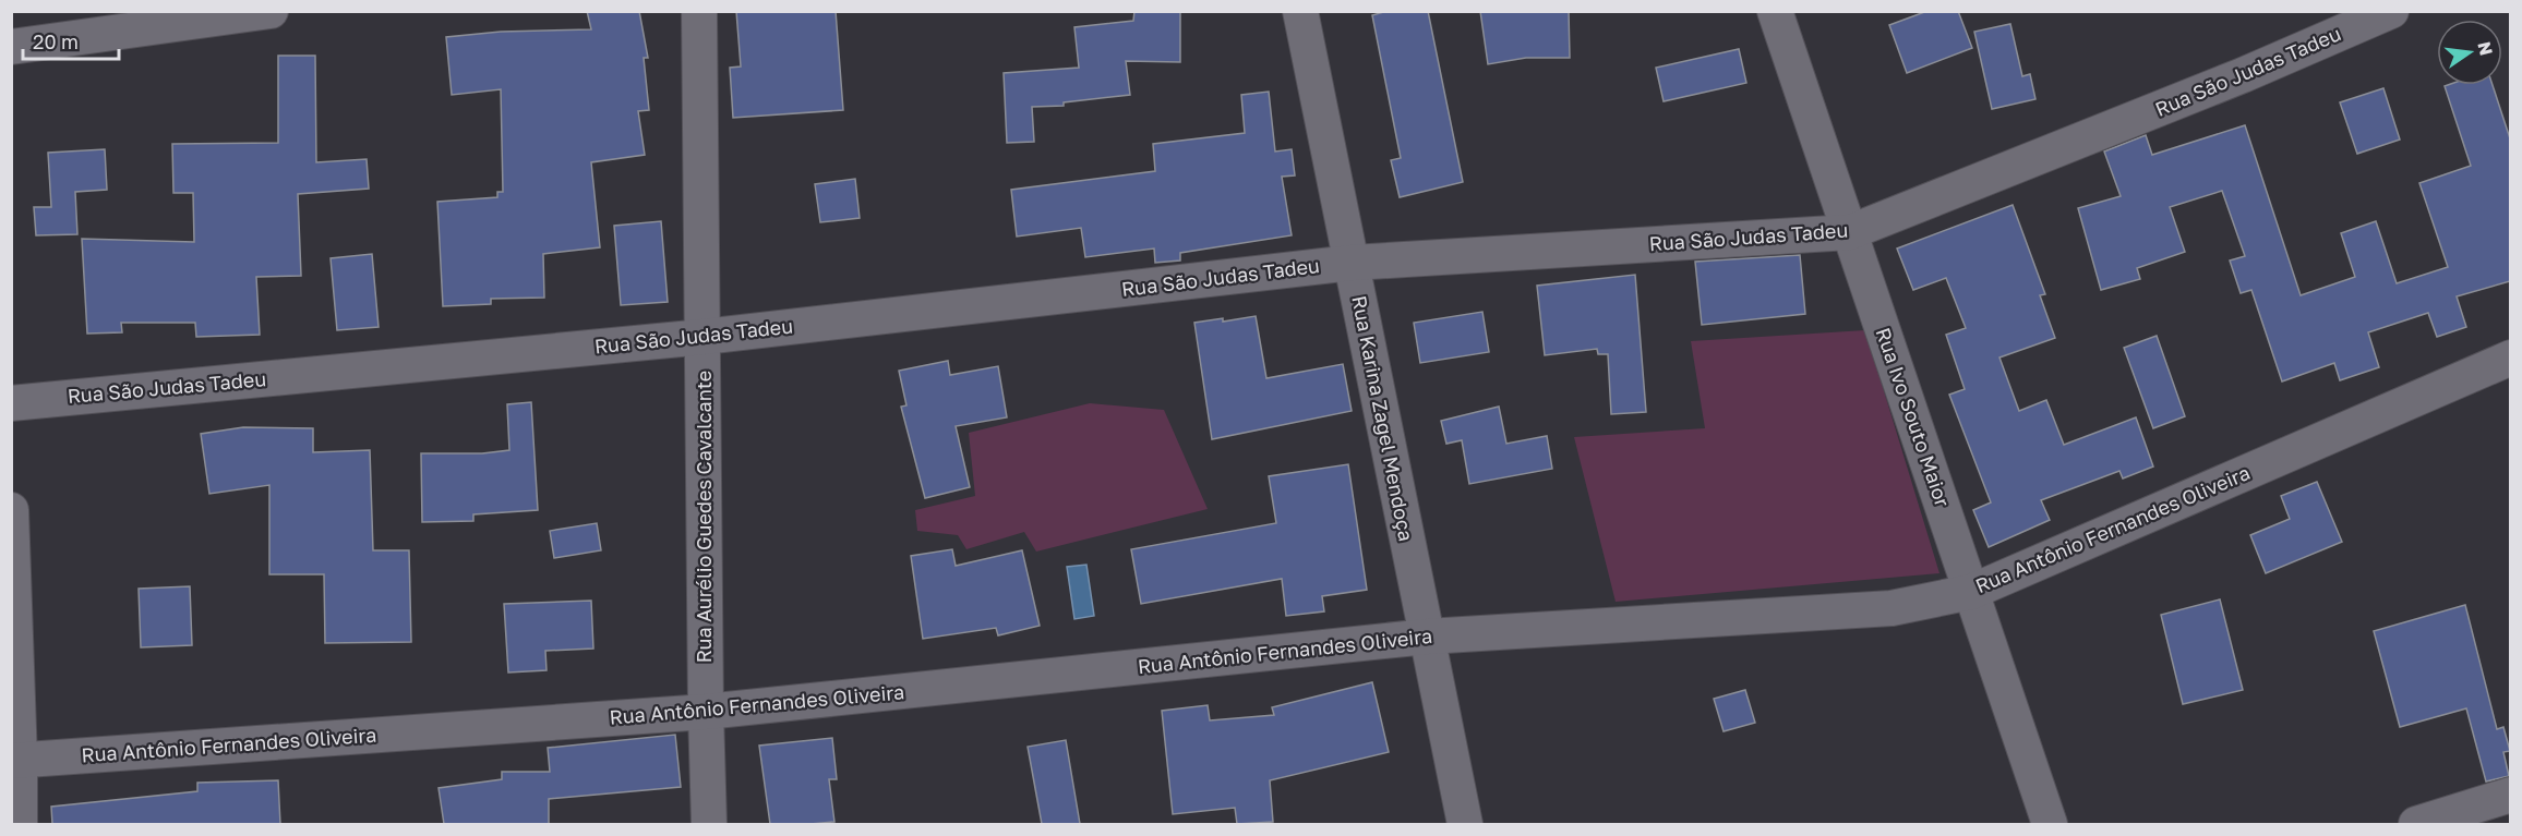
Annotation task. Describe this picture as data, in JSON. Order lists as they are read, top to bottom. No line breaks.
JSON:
{"streets":{"street":["Rua São Judas Tadeu","Rua Ivo Souto Maior","Rua Karina Zagel Mendoça","Rua Aurélio Guedes Cavalcante","Rua Antônio Fernandes Oliveira"]},"crossings":[["Rua São Judas Tadeu","Rua Ivo Souto Maior"],["Rua São Judas Tadeu","Rua Karina Zagel Mendoça"],["Rua São Judas Tadeu","Rua Aurélio Guedes Cavalcante"],["Rua Ivo Souto Maior","Rua Antônio Fernandes Oliveira"],["Rua Karina Zagel Mendoça","Rua Antônio Fernandes Oliveira"],["Rua Aurélio Guedes Cavalcante","Rua Antônio Fernandes Oliveira"]],"scale_bar":"20 m","north":"right"}
